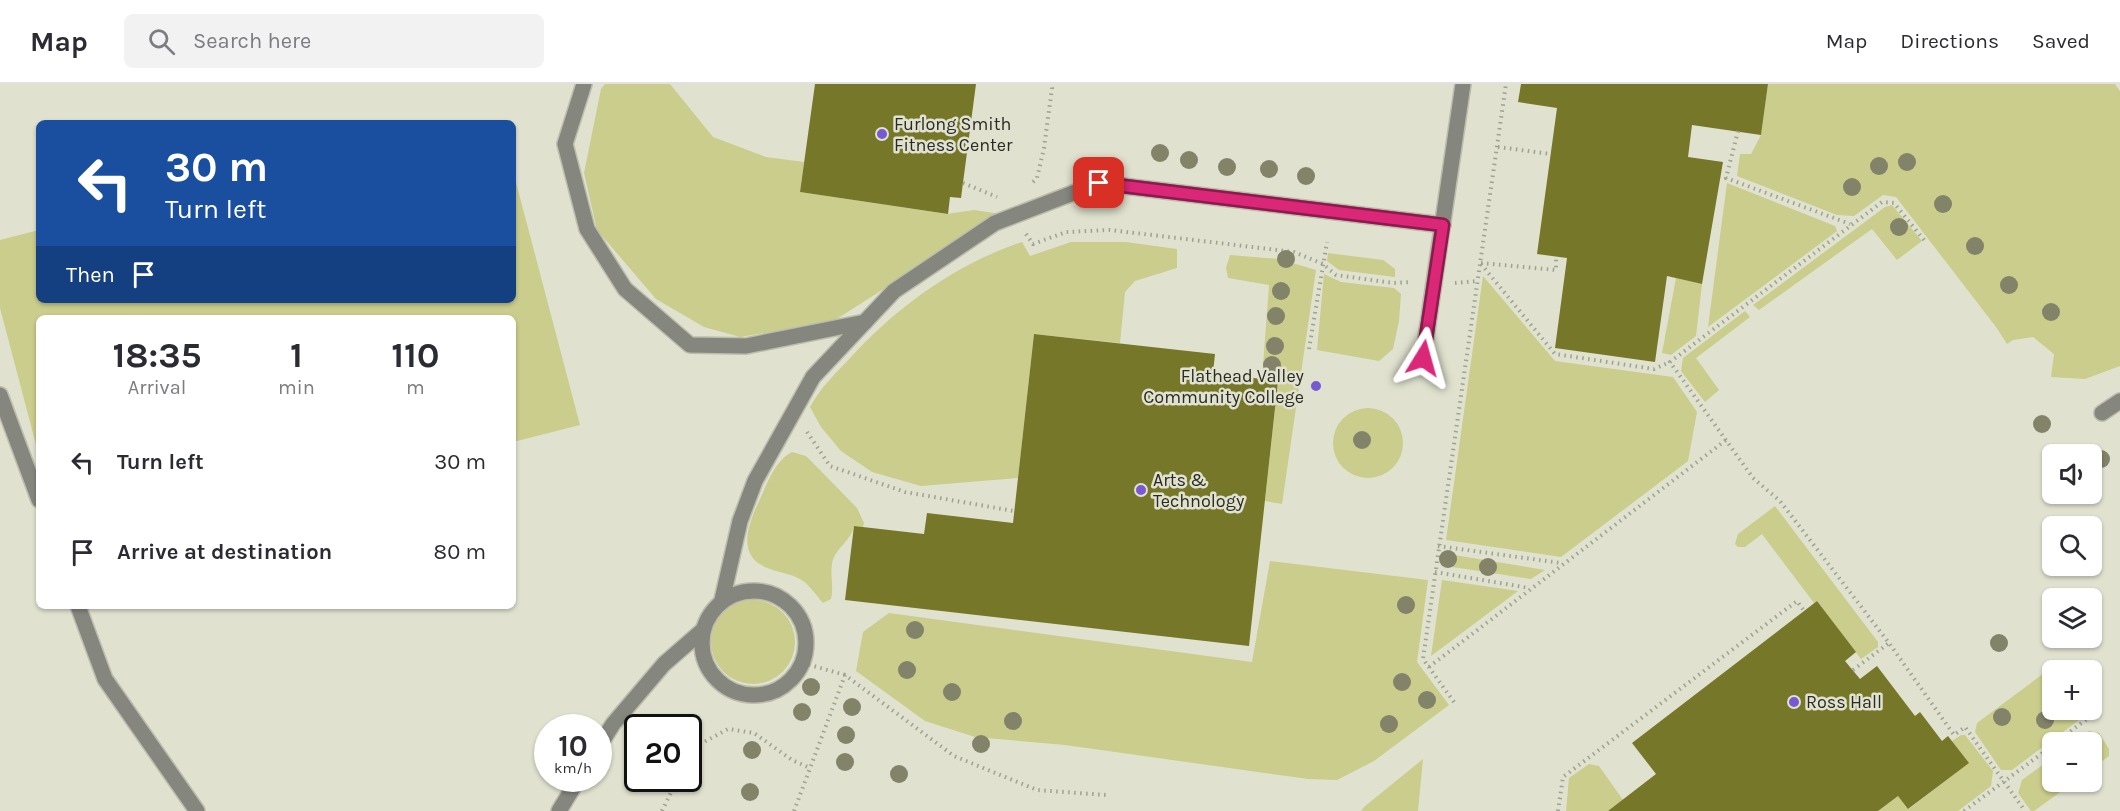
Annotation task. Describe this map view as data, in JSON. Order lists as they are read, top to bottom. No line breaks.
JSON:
{"places":["Furlong Smith Fitness Center","Flathead Valley Community College","Arts & Technology","Ross Hall"],"page":{"header":"Map","search":"Search here","nav":["Map","Directions","Saved"],"turn":["30 m","Turn left"],"then":"Then","eta":["18:35","Arrival","1","min","110","m"],"list":[{"name":"Turn left","value":"30 m"},{"name":"Arrive at destination","value":"80 m"}],"map_buttons":["+","−"],"speed":"10 km/h","limit":"20"}}
